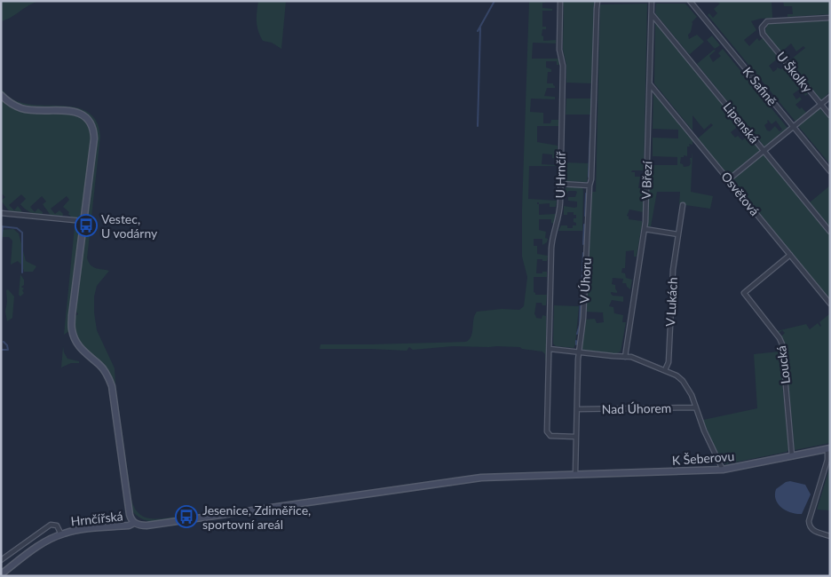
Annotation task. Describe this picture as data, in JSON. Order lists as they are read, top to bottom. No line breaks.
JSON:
{"streets":{"street":["U Školky","K Safině","Lipenská","U Hrnčíř","V Březí","Osvětová","V Úhoru","V Lukách","Loucká","Nad Úhorem","K Šeberovu","Hrnčířská"]},"crossings":[["Lipenská","V Březí"],["U Hrnčíř","V Úhoru"],["V Březí","Osvětová"],["Osvětová","Loucká"],["V Úhoru","Nad Úhorem"],["V Úhoru","K Šeberovu"],["Loucká","K Šeberovu"],["K Šeberovu","Hrnčířská"]],"places":{"bus stop":["Vestec, U vodárny","Jesenice, Zdiměřice, sportovní areál"]}}
